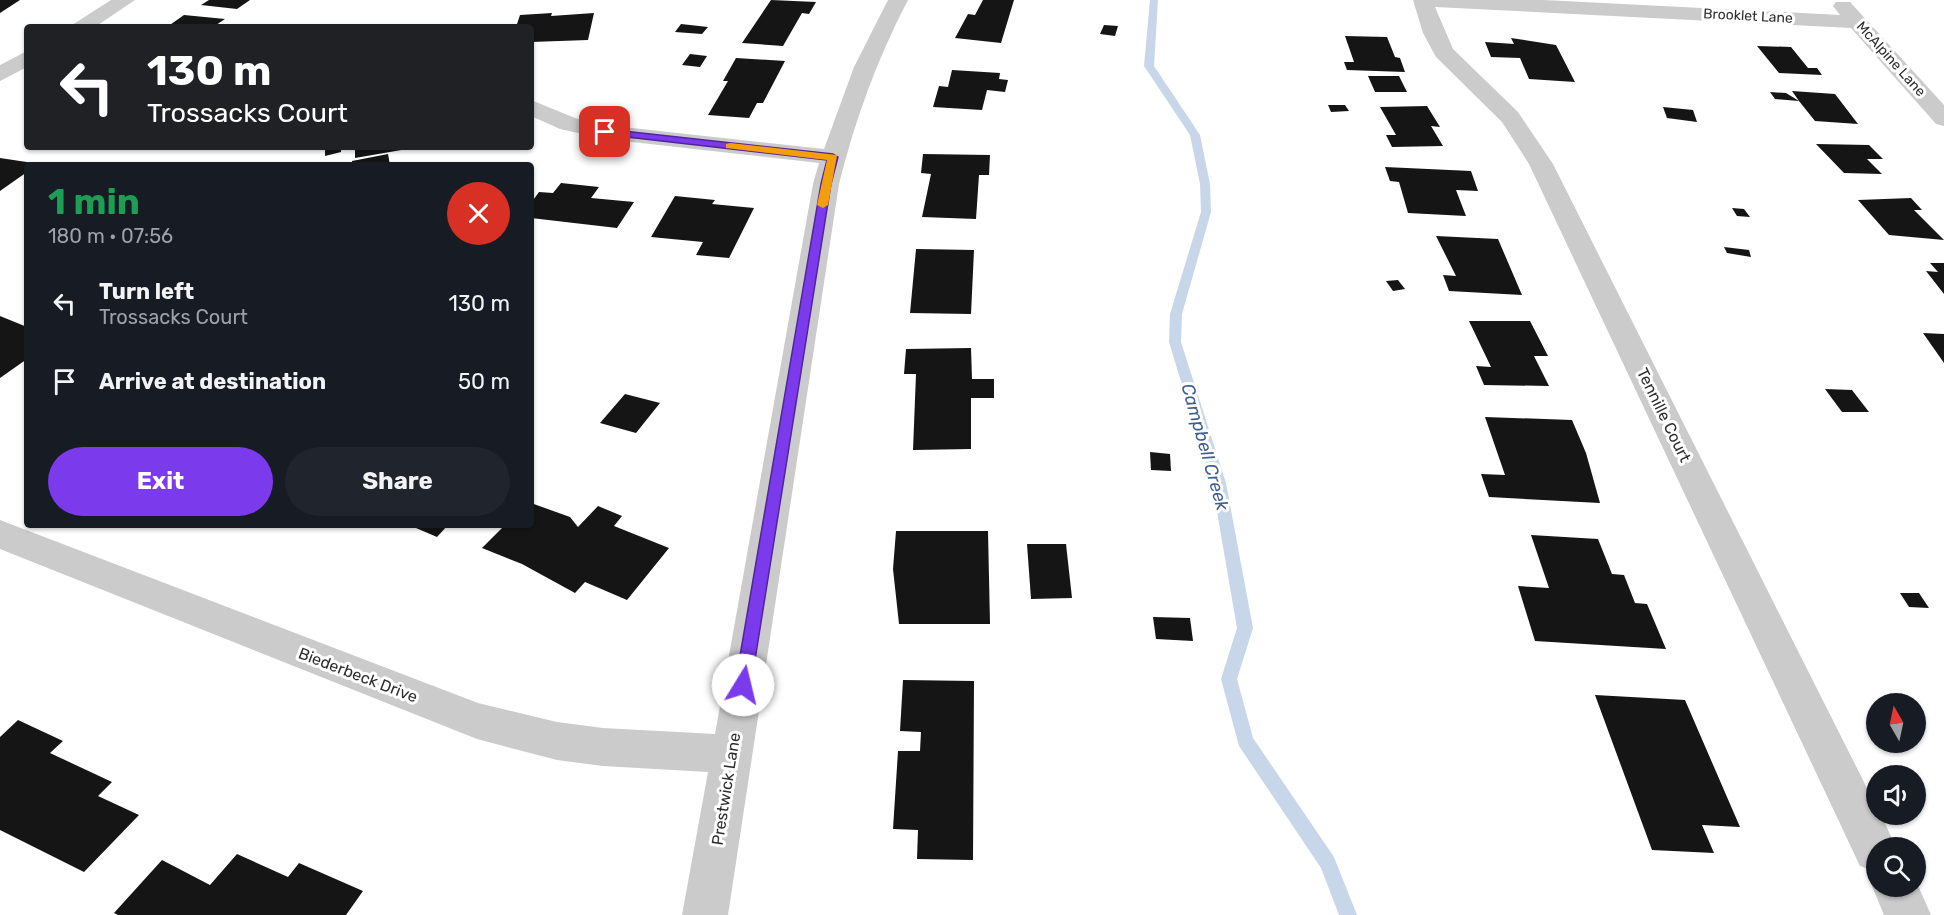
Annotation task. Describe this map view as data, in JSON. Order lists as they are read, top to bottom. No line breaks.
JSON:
{"streets":{"street":["Brooklet Lane","McAlpine Lane","Tennille Court","Biederbeck Drive","Prestwick Lane"]},"crossings":[["Brooklet Lane","McAlpine Lane"],["Brooklet Lane","Tennille Court"],["Biederbeck Drive","Prestwick Lane"]],"water":["Campbell Creek"],"north":"top","page":{"turn":["130 m","Trossacks Court"],"heading":["1 min","180 m · 07:56"],"list":[{"name":"Turn left","note":"Trossacks Court","value":"130 m"},{"name":"Arrive at destination","value":"50 m"}],"buttons":["Exit","Share"]}}
